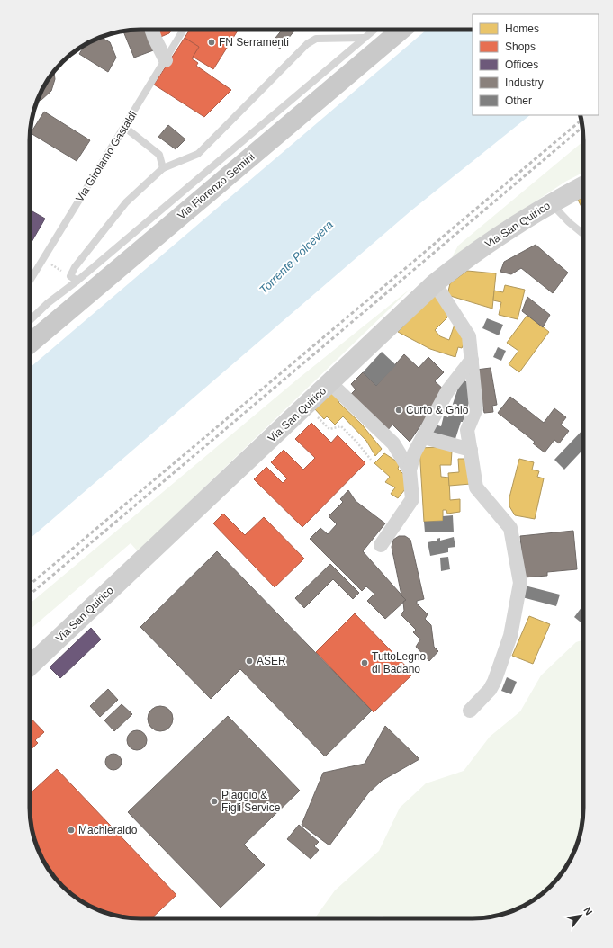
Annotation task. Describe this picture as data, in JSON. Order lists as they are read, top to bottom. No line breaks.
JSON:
{"streets":{"main road":["Via Fiorenzo Semini","Via San Quirico"],"lane":["Via Girolamo Gastaldi"]},"water":["Torrente Polcevera"],"places":["FN Serramenti","Curto & Ghio","ASER","TuttoLegno di Badano","Piaggio & Figli Service","Machieraldo"],"legend":["Homes","Shops","Offices","Industry","Other"],"north":"top right"}
